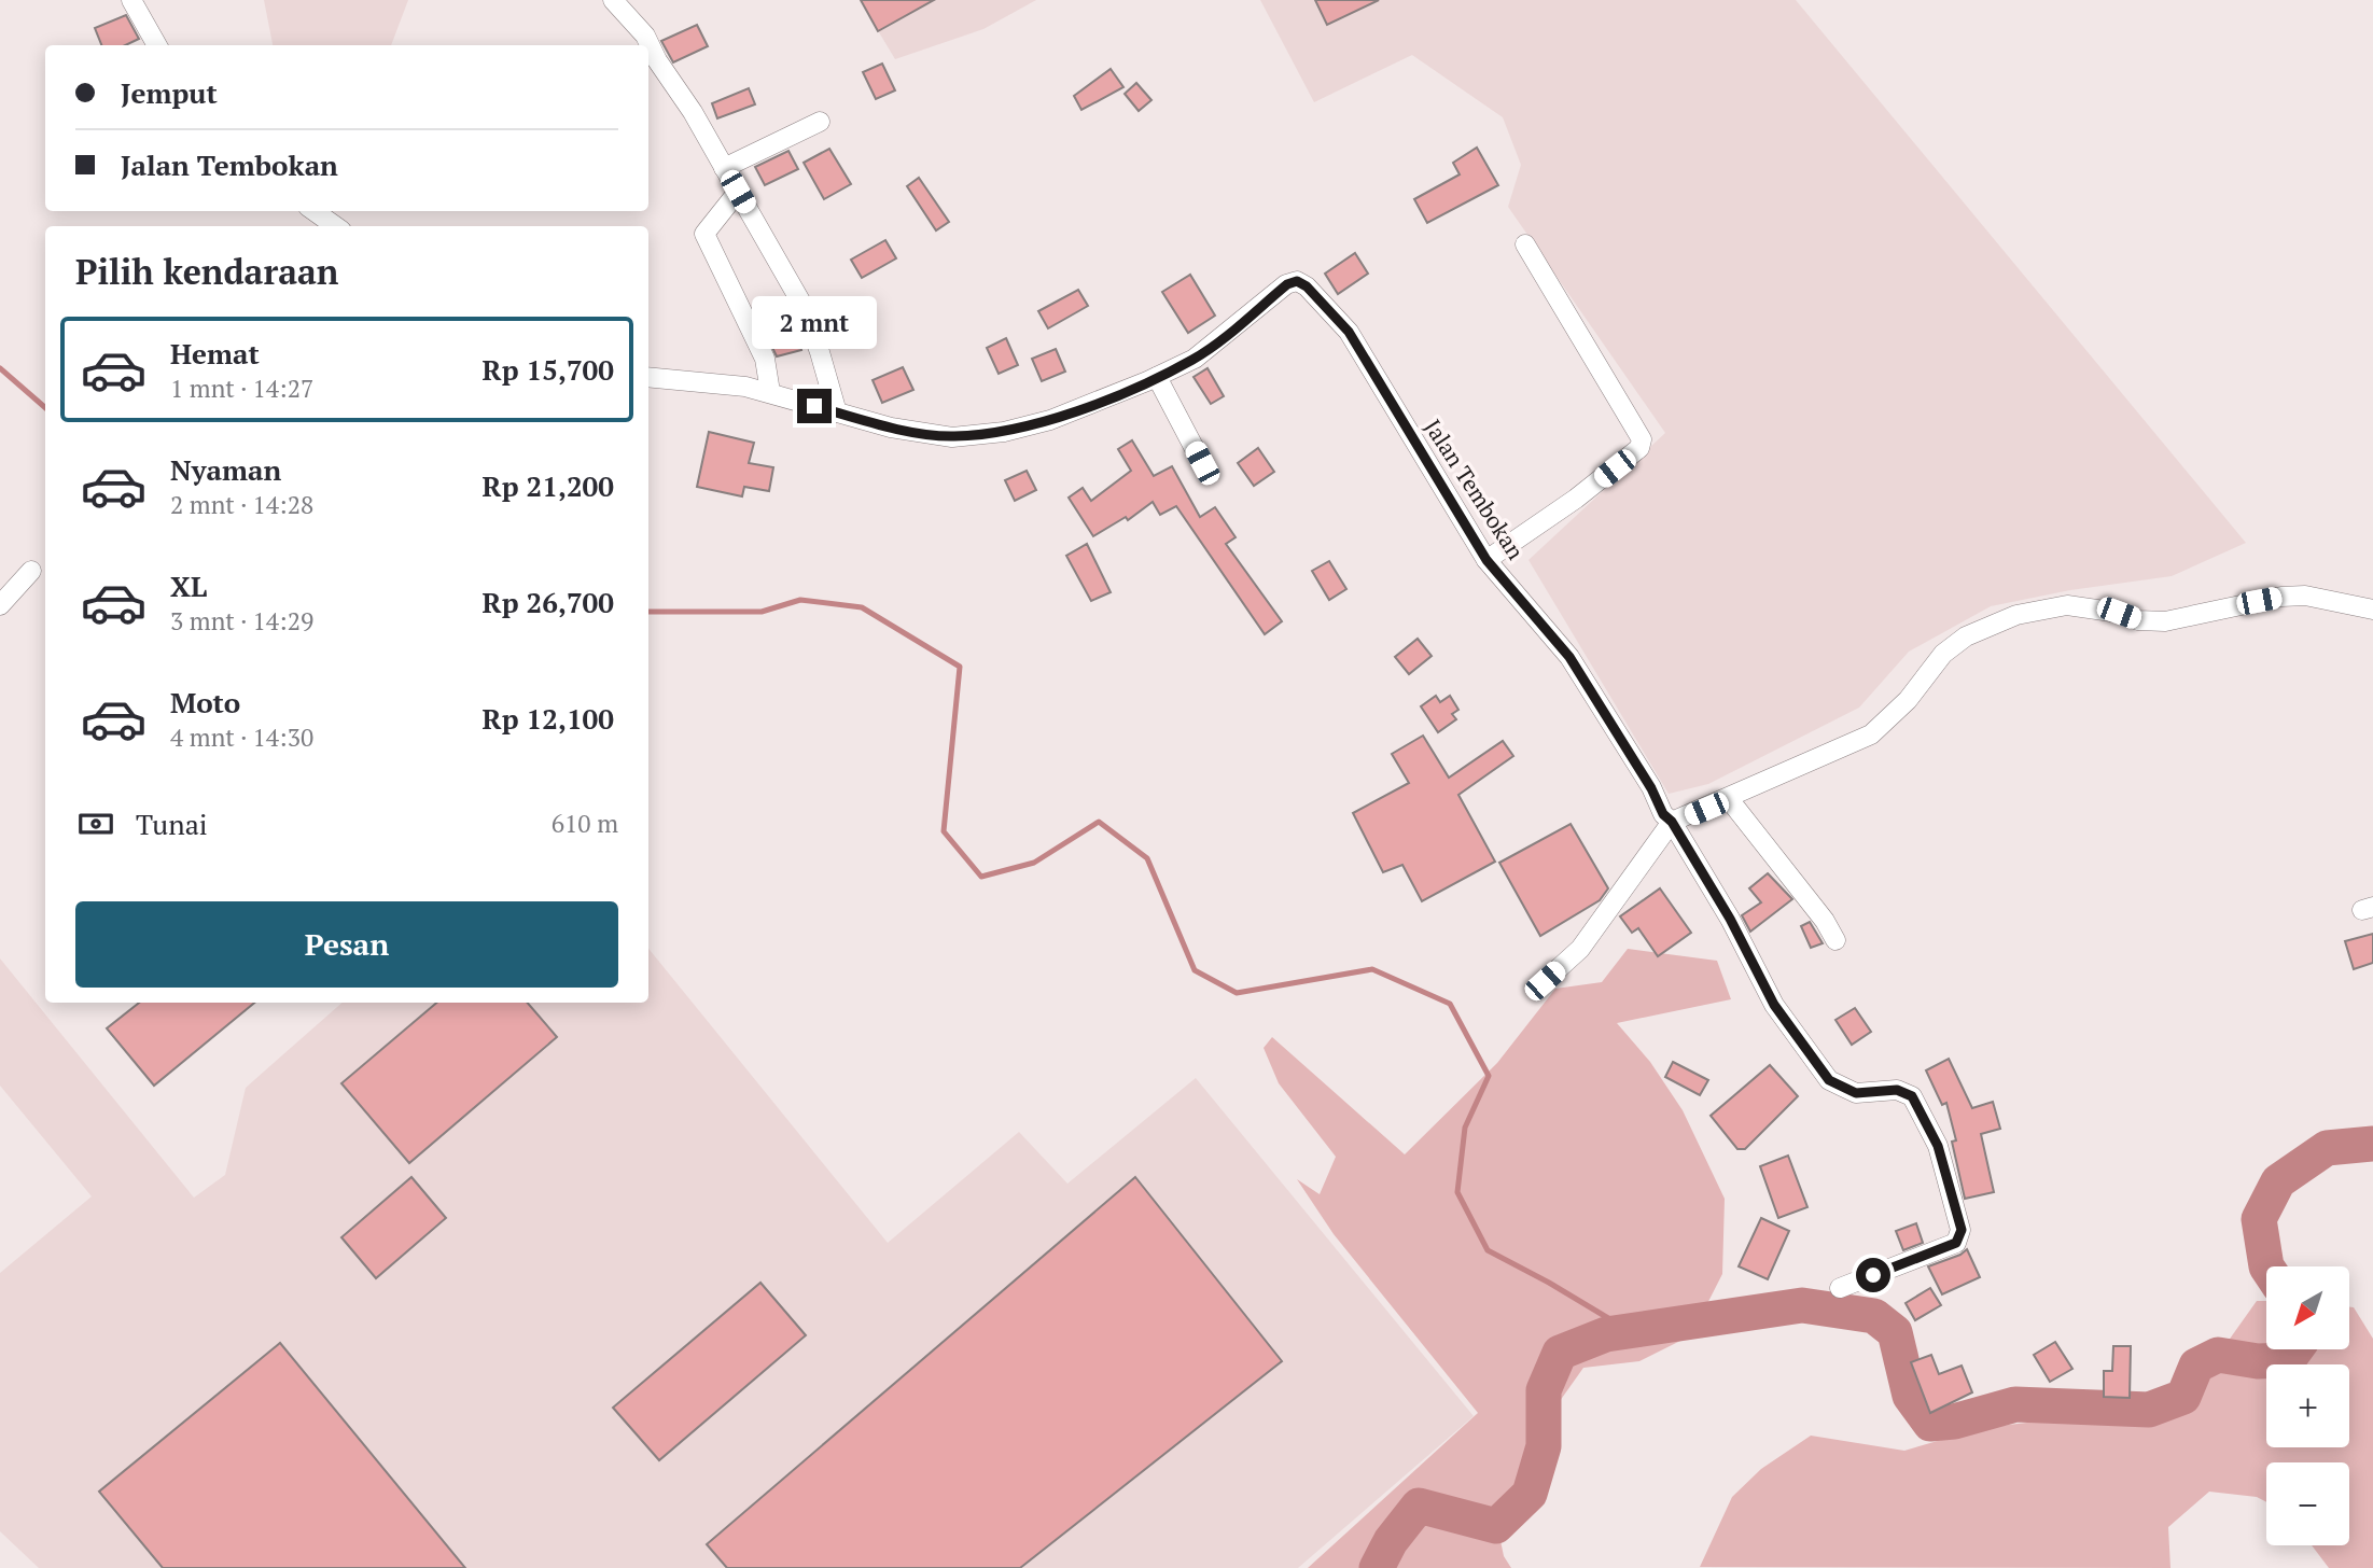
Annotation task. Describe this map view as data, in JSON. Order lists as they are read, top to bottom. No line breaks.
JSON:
{"streets":{"street":["Jalan Tembokan"]},"north":"bottom left","page":{"banner":["Jemput","Jalan Tembokan"],"heading":"Pilih kendaraan","bubble":"2 mnt","list":[{"name":"Hemat","note":"1 mnt · 14:27","value":"Rp 15,700"},{"name":"Nyaman","note":"2 mnt · 14:28","value":"Rp 21,200"},{"name":"XL","note":"3 mnt · 14:29","value":"Rp 26,700"},{"name":"Moto","note":"4 mnt · 14:30","value":"Rp 12,100"}],"pay":["Tunai","610 m"],"buttons":"Pesan","map_buttons":["+","−"]}}
